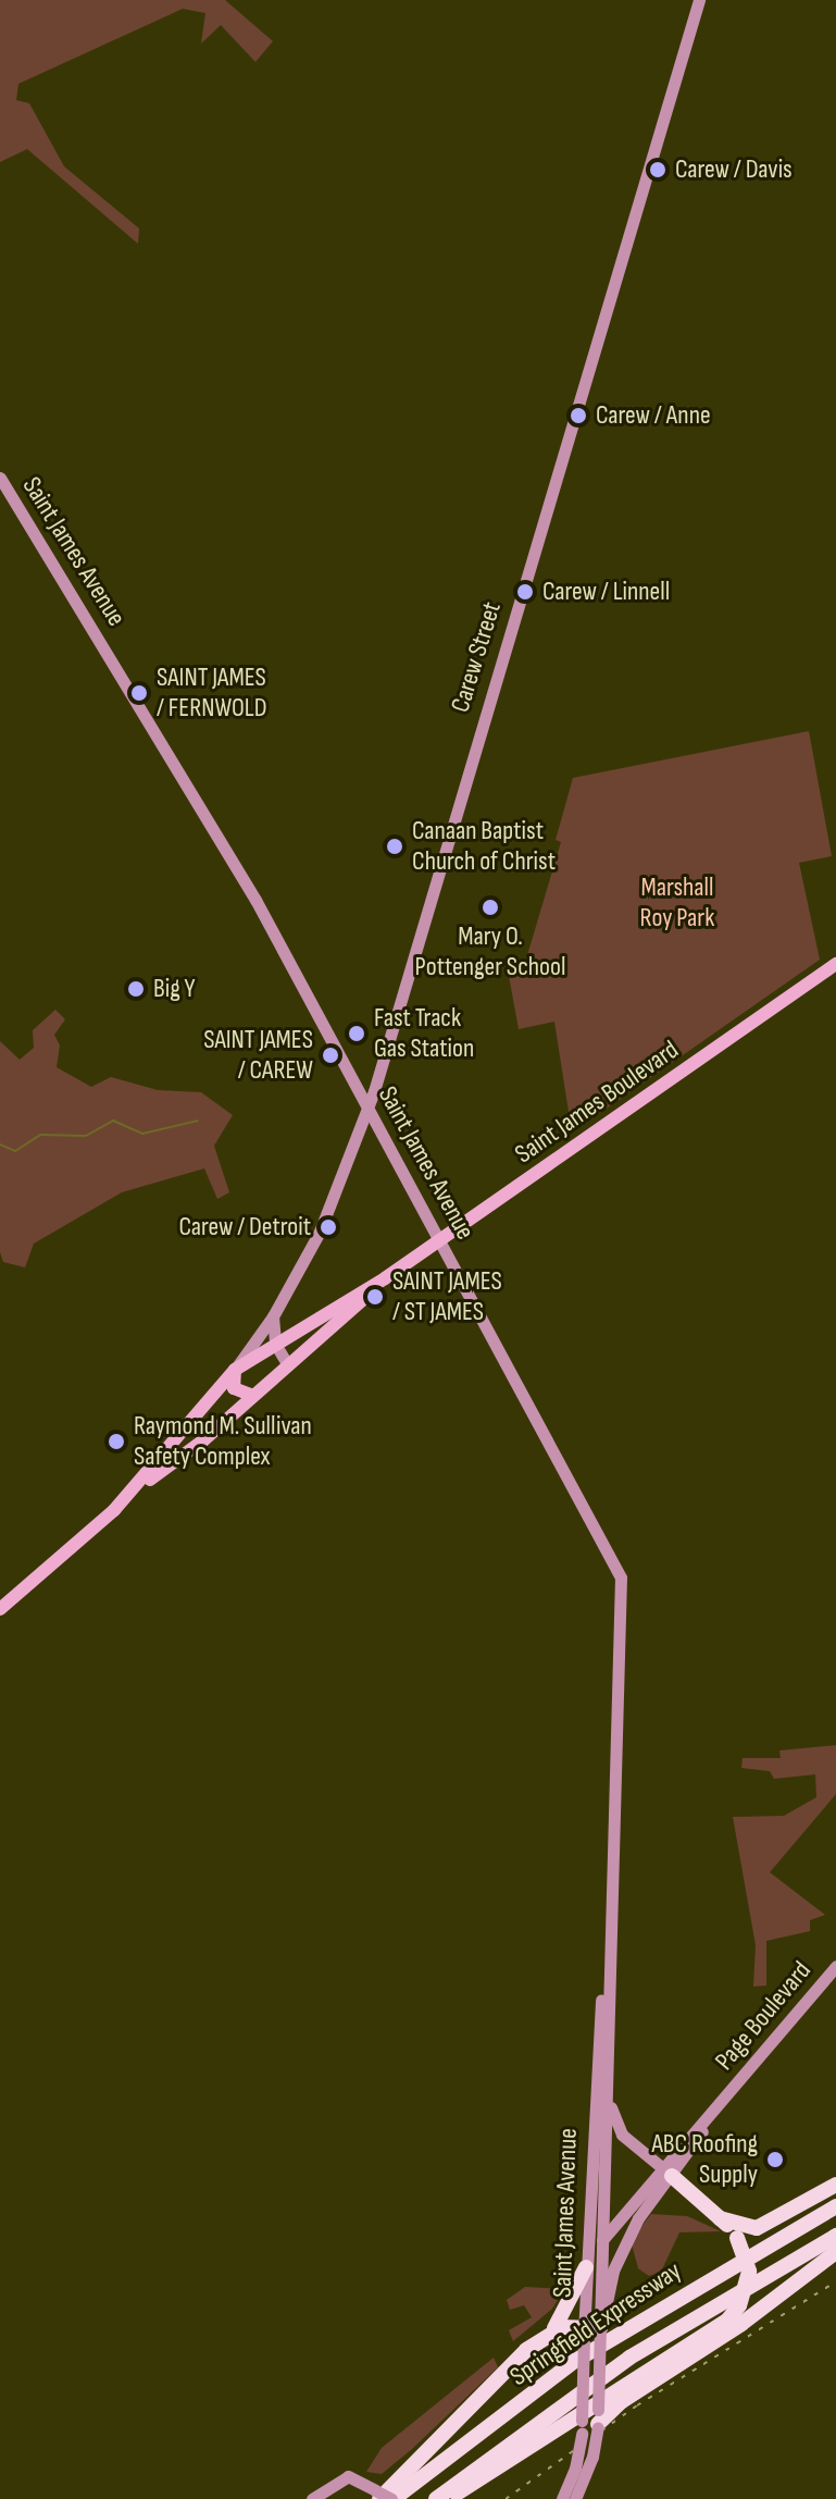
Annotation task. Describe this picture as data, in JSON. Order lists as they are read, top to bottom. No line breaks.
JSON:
{"streets":{"highway":["Springfield Expressway"],"main road":["Saint James Avenue","Carew Street","Saint James Boulevard","Page Boulevard"]},"crossings":[["Saint James Avenue","Carew Street"],["Saint James Avenue","Saint James Boulevard"],["Saint James Avenue","Page Boulevard"],["Carew Street","Saint James Boulevard"]],"parks":["Marshall Roy Park"],"places":["Carew / Davis","Carew / Anne","Carew / Linnell","SAINT JAMES / FERNWOLD","Canaan Baptist Church of Christ","Mary O. Pottenger School","Big Y","Fast Track Gas Station","SAINT JAMES / CAREW","Carew / Detroit","SAINT JAMES / ST JAMES","Raymond M. Sullivan Safety Complex","ABC Roofing Supply"]}
